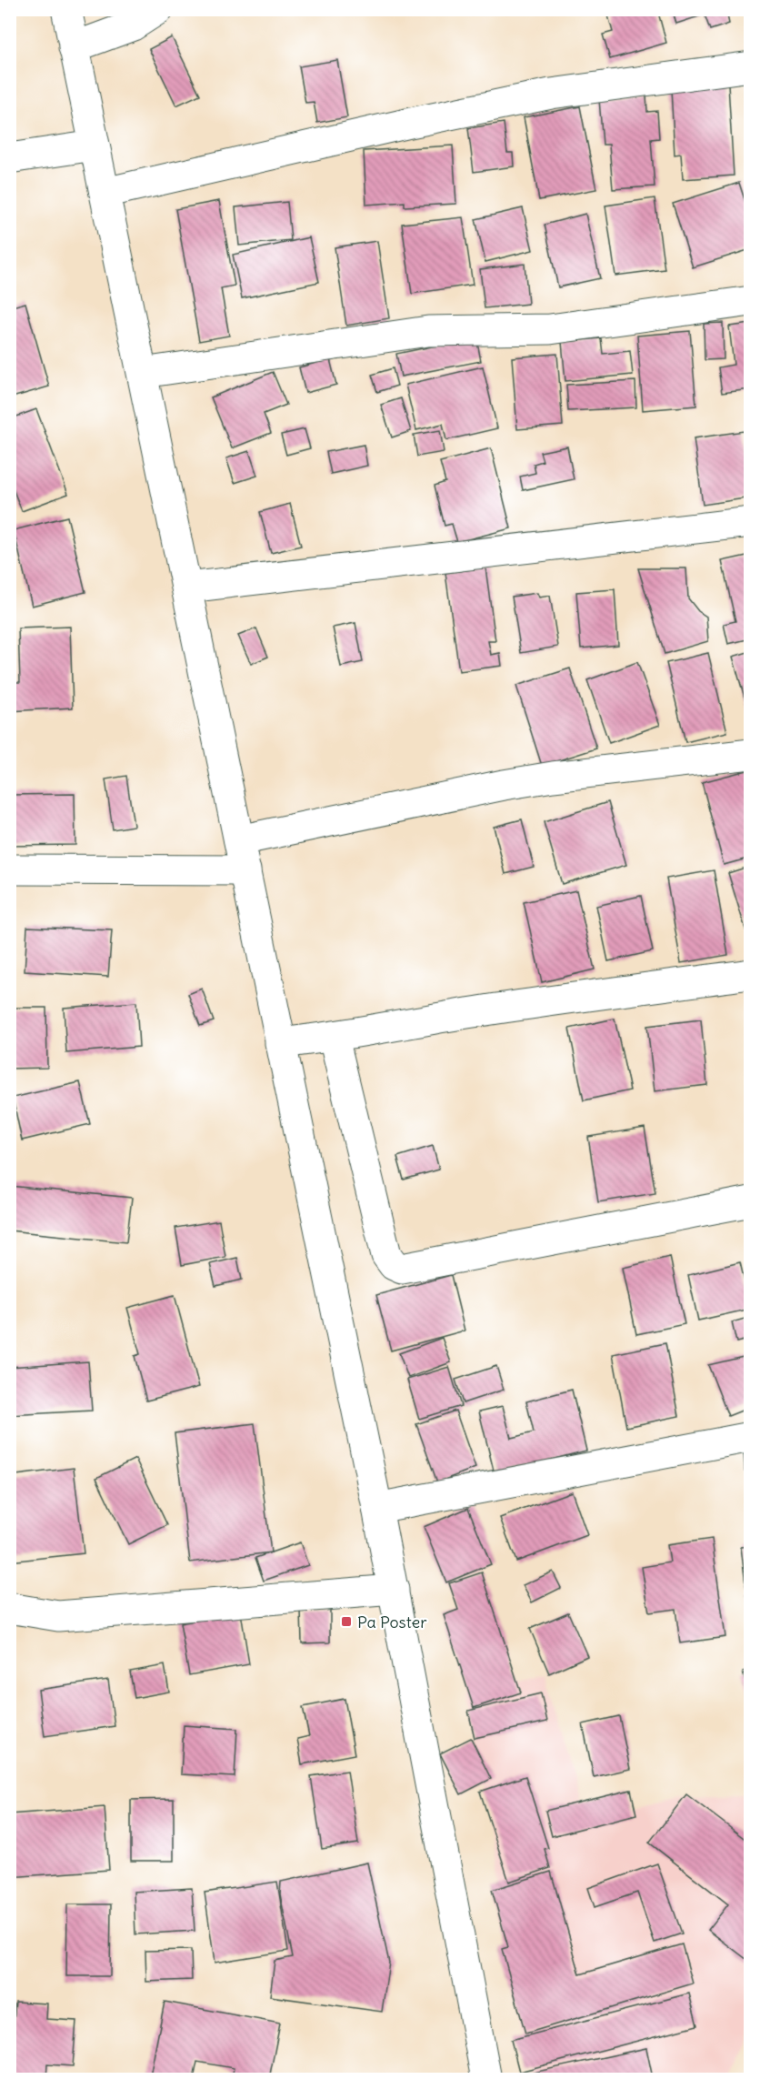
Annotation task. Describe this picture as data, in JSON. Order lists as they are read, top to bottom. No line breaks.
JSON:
{"places":{"transit":["Pa Poster"]}}
